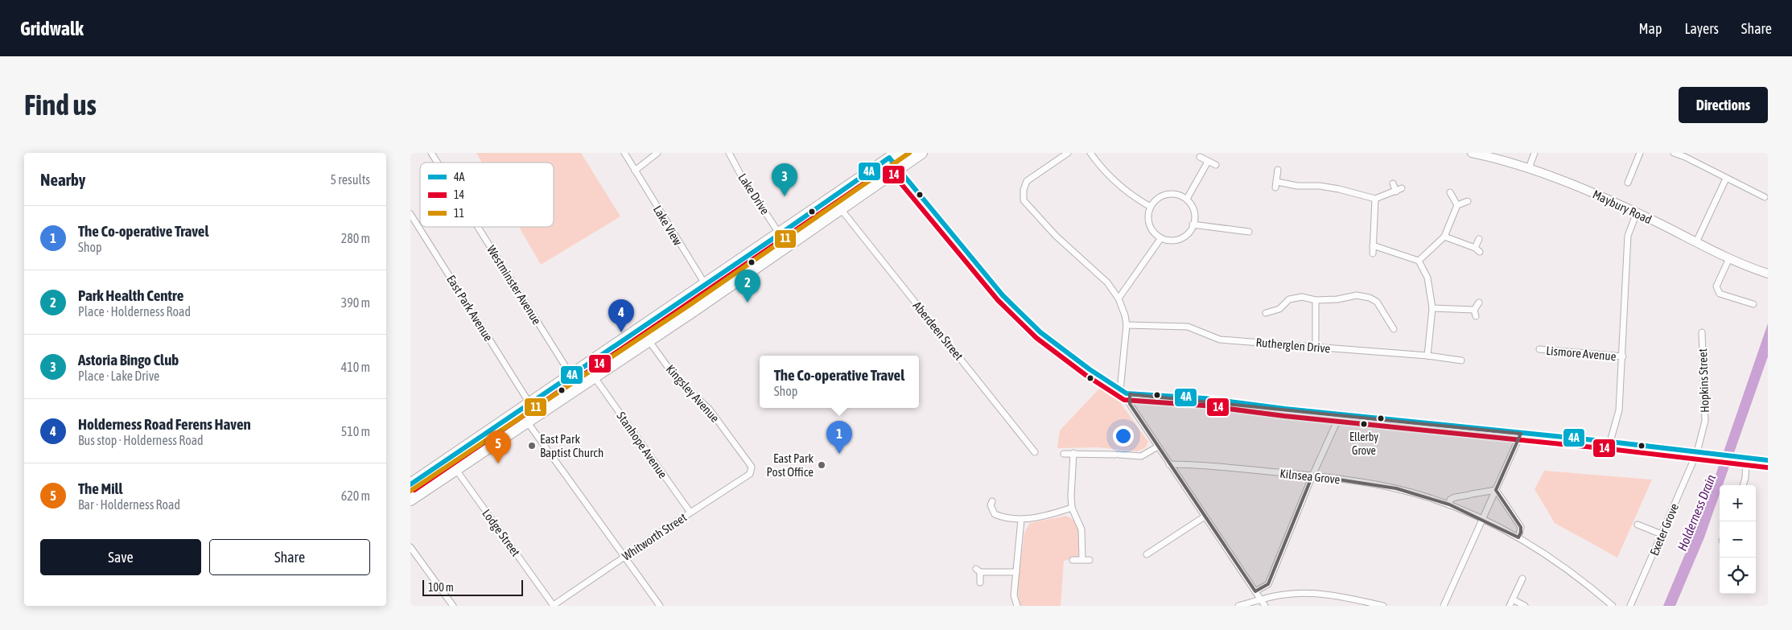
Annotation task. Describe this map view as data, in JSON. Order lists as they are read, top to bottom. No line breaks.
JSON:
{"streets":{"street":["Lake Drive","Maybury Road","Lake View","Westminster Avenue","East Park Avenue","Aberdeen Street","Rutherglen Drive","Lismore Avenue","Hopkins Street","Kingsley Avenue","Stanhope Avenue","Kilnsea Grove","Exeter Grove","Lodge Street","Whitworth Street"]},"crossings":[["Hopkins Street","Exeter Grove"],["Kingsley Avenue","Whitworth Street"],["Stanhope Avenue","Whitworth Street"],["Lodge Street","Whitworth Street"]],"water":["Holderness Drain"],"places":["Ellerby Grove","East Park Baptist Church","East Park Post Office"],"lines":["transit line 11","transit line 4A","transit line 14"],"legend":["4A","14","11"],"scale_bar":"100 m","page":{"header":"Gridwalk","nav":["Map","Layers","Share"],"buttons":["Directions",["Save","Share"]],"title":"Find us","heading":["Nearby","5 results"],"pins":["3","2","4","1","5"],"list":[{"mark":"1","name":"The Co-operative Travel","note":"Shop","value":"280 m"},{"mark":"2","name":"Park Health Centre","note":"Place · Holderness Road","value":"390 m"},{"mark":"3","name":"Astoria Bingo Club","note":"Place · Lake Drive","value":"410 m"},{"mark":"4","name":"Holderness Road Ferens Haven","note":"Bus stop · Holderness Road","value":"510 m"},{"mark":"5","name":"The Mill","note":"Bar · Holderness Road","value":"620 m"}],"popup":["The Co-operative Travel","Shop"],"map_buttons":["+","−"],"scale":"100 m"}}
